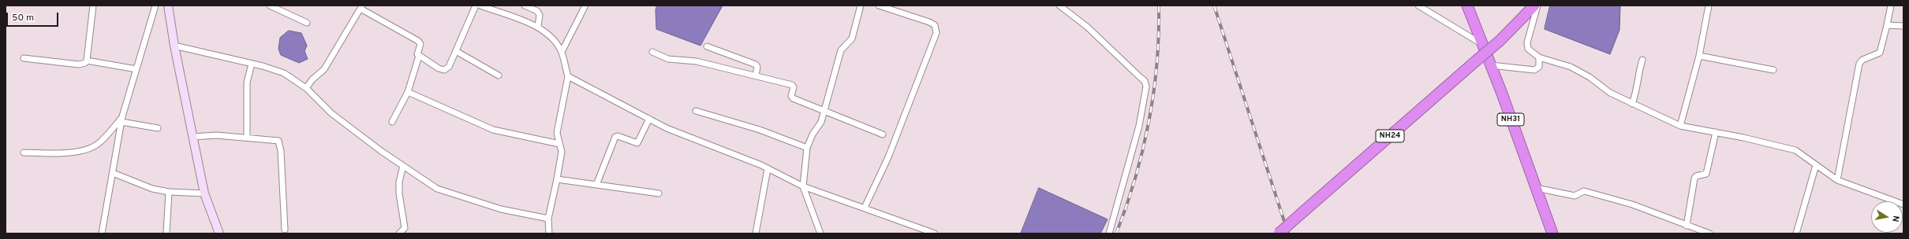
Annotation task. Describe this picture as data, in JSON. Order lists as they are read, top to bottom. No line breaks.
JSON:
{"streets":{"highway":["NH31","NH24"]},"scale_bar":"50 m","north":"right"}
